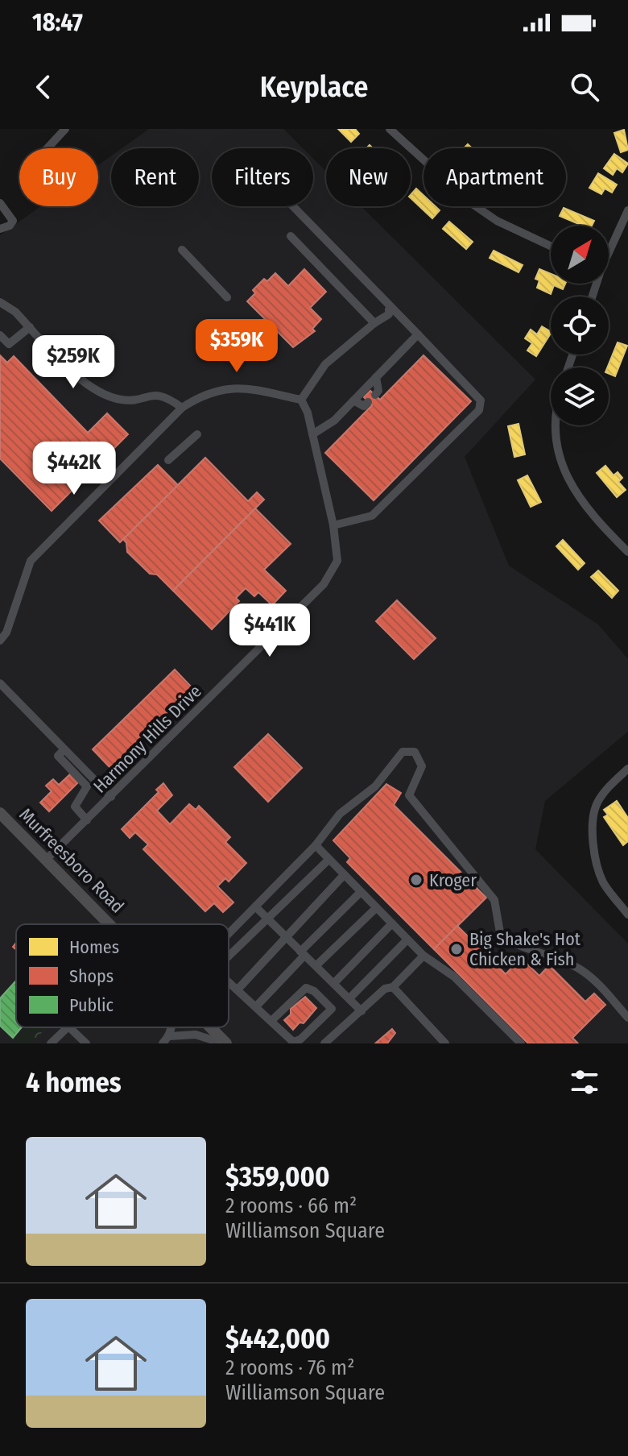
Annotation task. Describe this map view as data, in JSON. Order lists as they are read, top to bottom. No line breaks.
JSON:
{"streets":{"highway":["Murfreesboro Road"],"street":["Harmony Hills Drive"]},"crossings":[["Harmony Hills Drive","Murfreesboro Road"]],"places":["Kroger","Big Shake's Hot Chicken & Fish"],"legend":["Homes","Shops","Public"],"north":"top right","page":{"status":"18:47","header":"Keyplace","chip":["Buy","Rent","Filters","New","Apartment"],"price":["$359K","$259K","$442K","$441K"],"heading":"4 homes","list":[{"name":"$359,000","note":"2 rooms · 66 m² · Williamson Square"},{"name":"$442,000","note":"2 rooms · 76 m² · Williamson Square"}]}}
